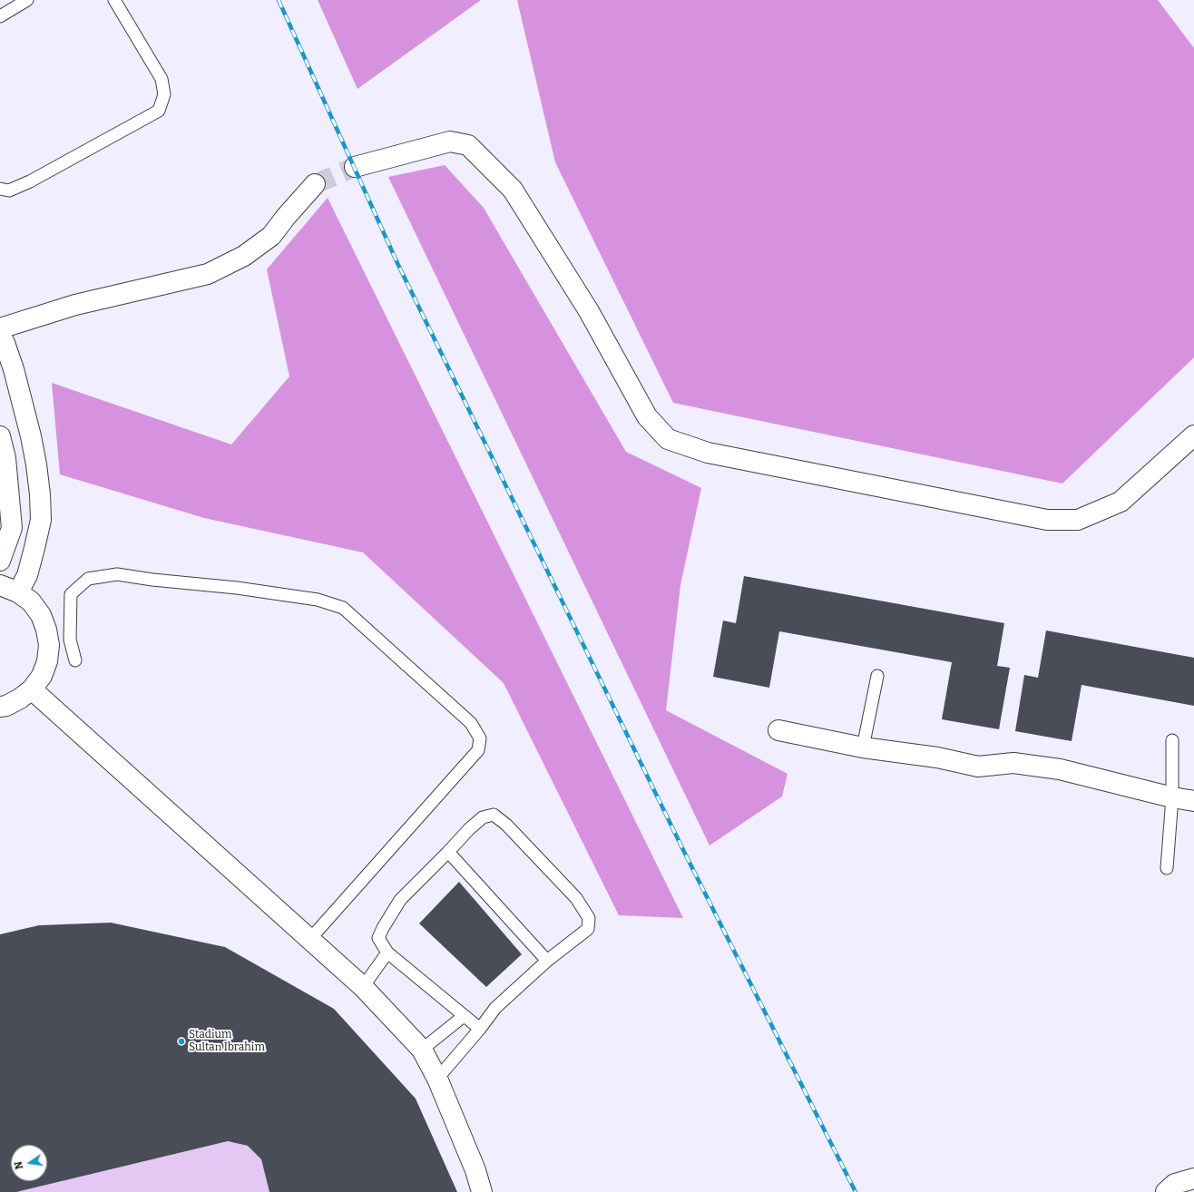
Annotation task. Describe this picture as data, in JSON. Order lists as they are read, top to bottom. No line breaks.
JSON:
{"places":["Stadium Sultan Ibrahim"],"north":"left"}
